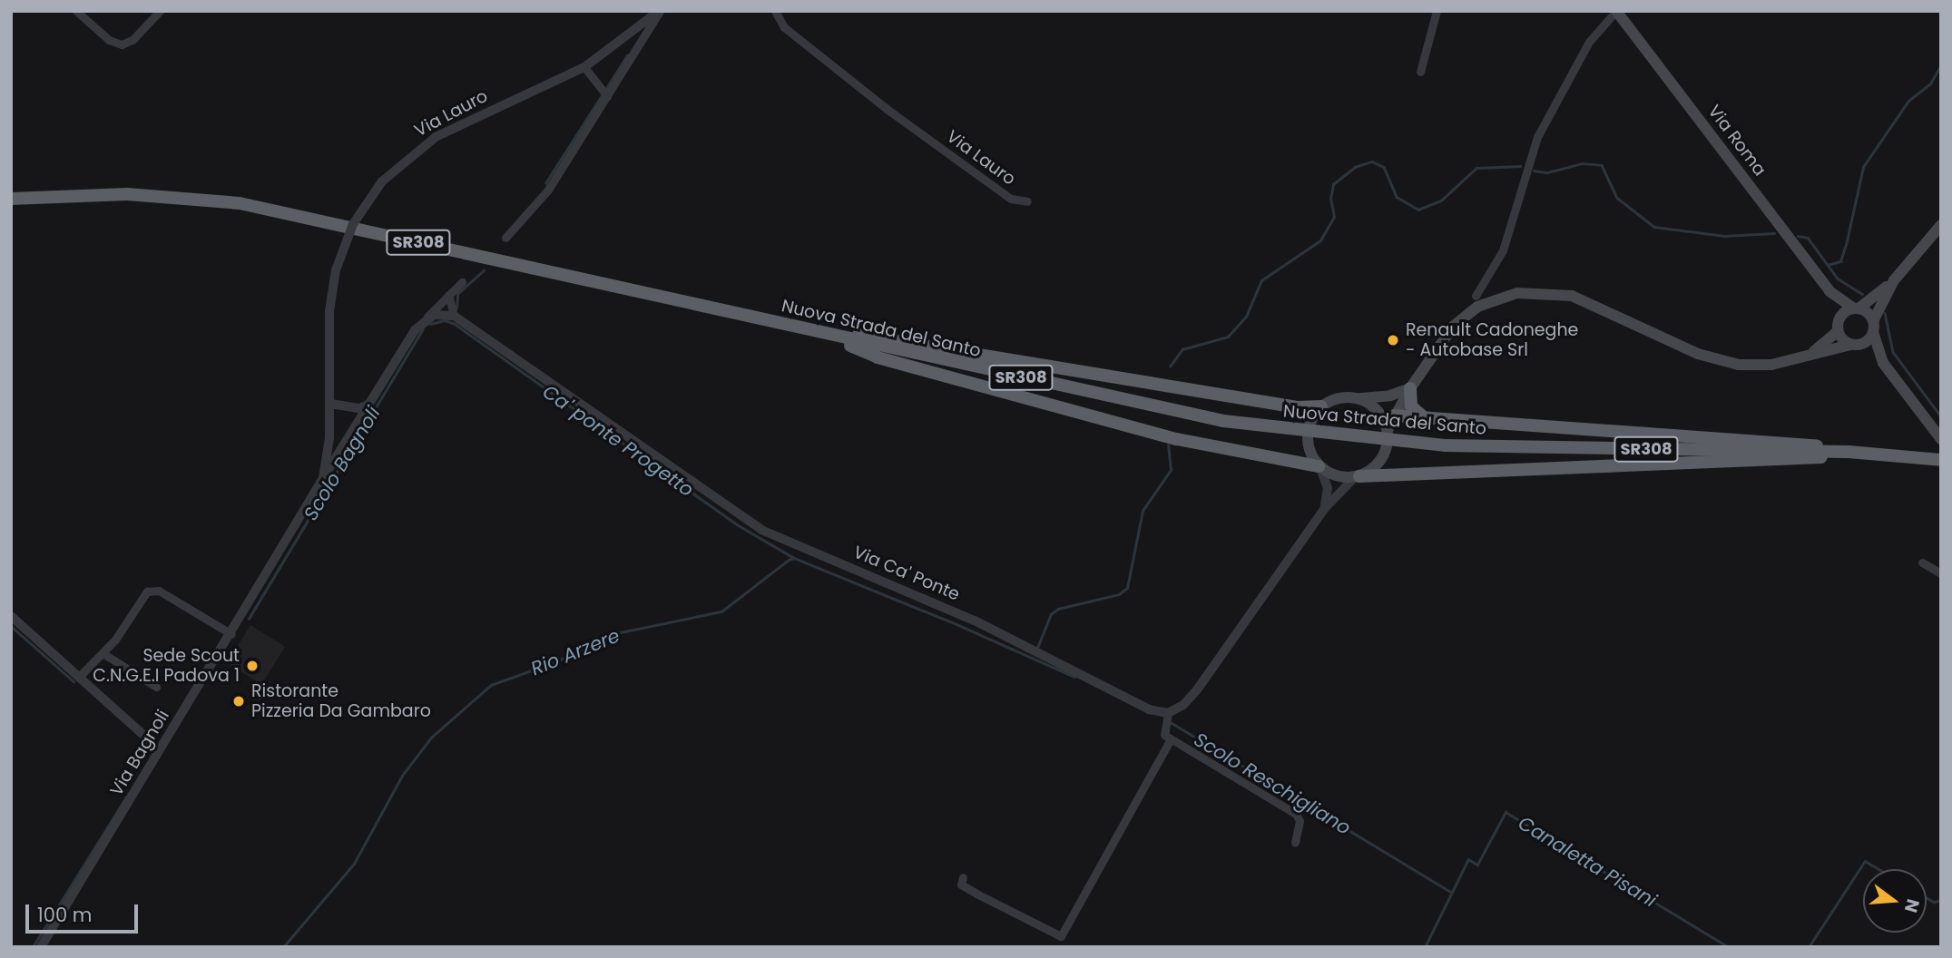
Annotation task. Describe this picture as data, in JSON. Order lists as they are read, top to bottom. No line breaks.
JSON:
{"streets":{"highway":["SR308","Nuova Strada del Santo"],"main road":["Via Roma"],"street":["Via Lauro","Via Ca' Ponte","Via Bagnoli"]},"crossings":[["Via Lauro","Via Bagnoli"]],"water":["Ca' ponte Progetto","Scolo Bagnoli","Rio Arzere","Scolo Reschigliano","Canaletta Pisani"],"places":["Renault Cadoneghe - Autobase Srl","Sede Scout C.N.G.E.I Padova 1","Ristorante Pizzeria Da Gambaro"],"scale_bar":"100 m","north":"right"}
